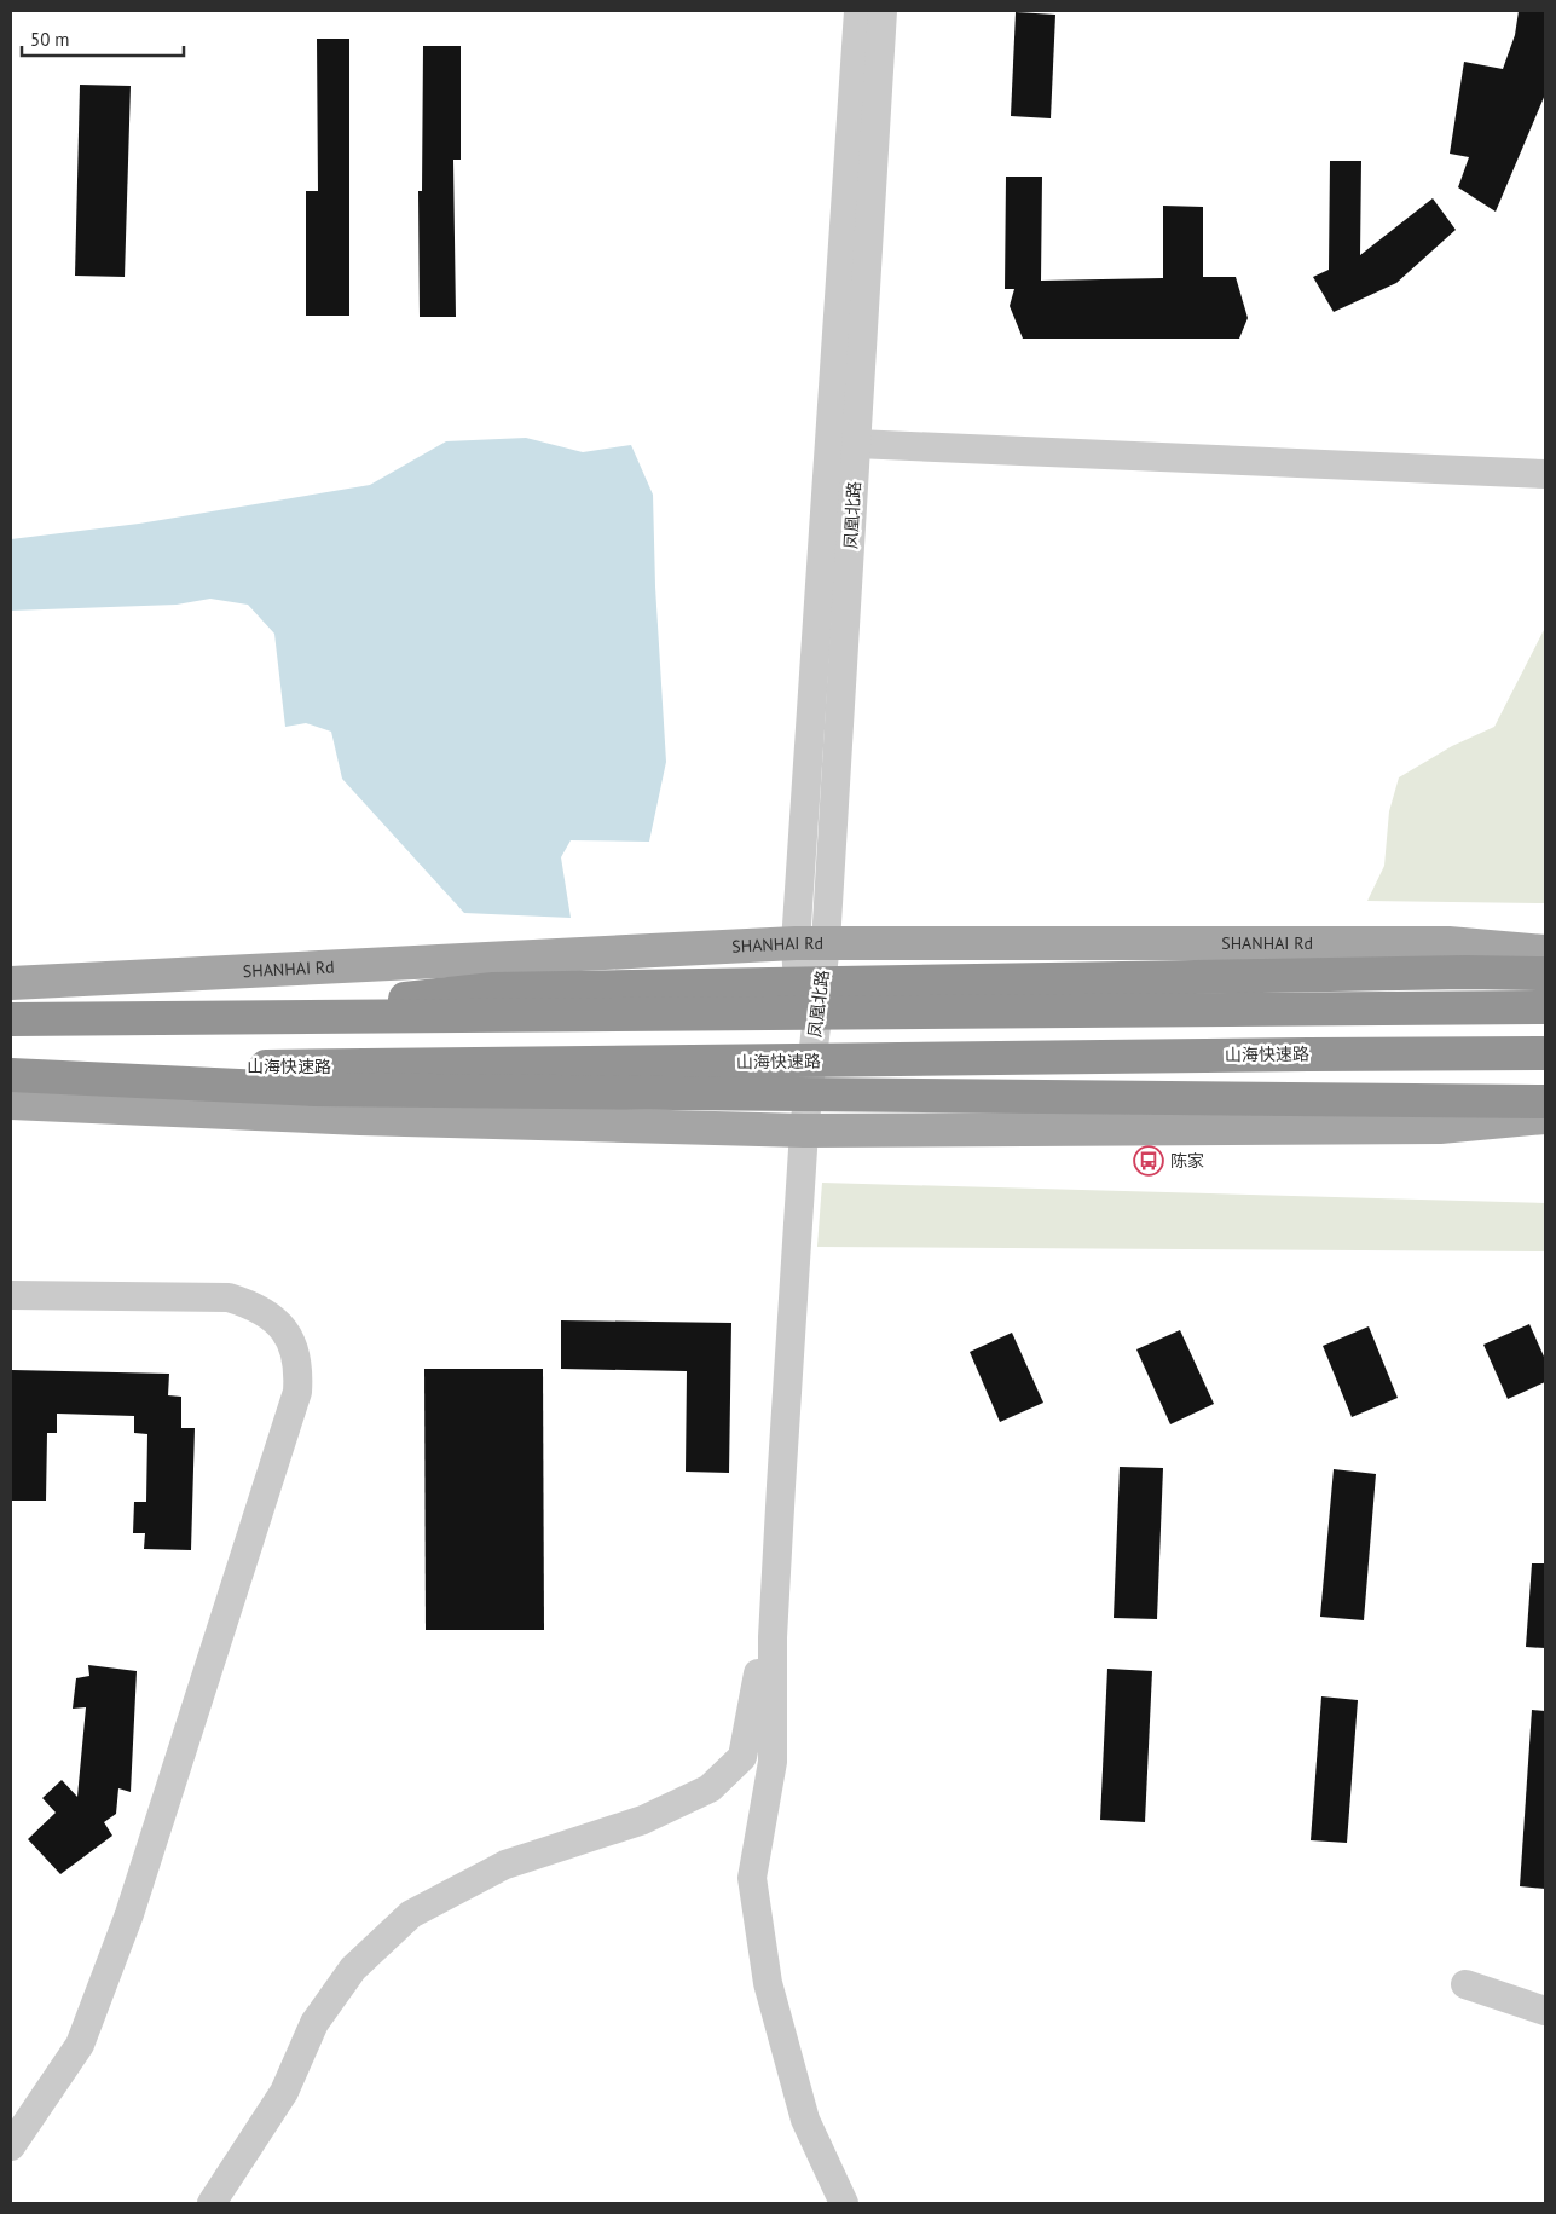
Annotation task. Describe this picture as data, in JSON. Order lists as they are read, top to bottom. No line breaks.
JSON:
{"streets":{"highway":["山海快速路"],"main road":["SHANHAI Rd"],"street":["凤凰北路"]},"crossings":[["凤凰北路","SHANHAI Rd"]],"places":{"bus stop":["陈家"]},"scale_bar":"50 m"}
